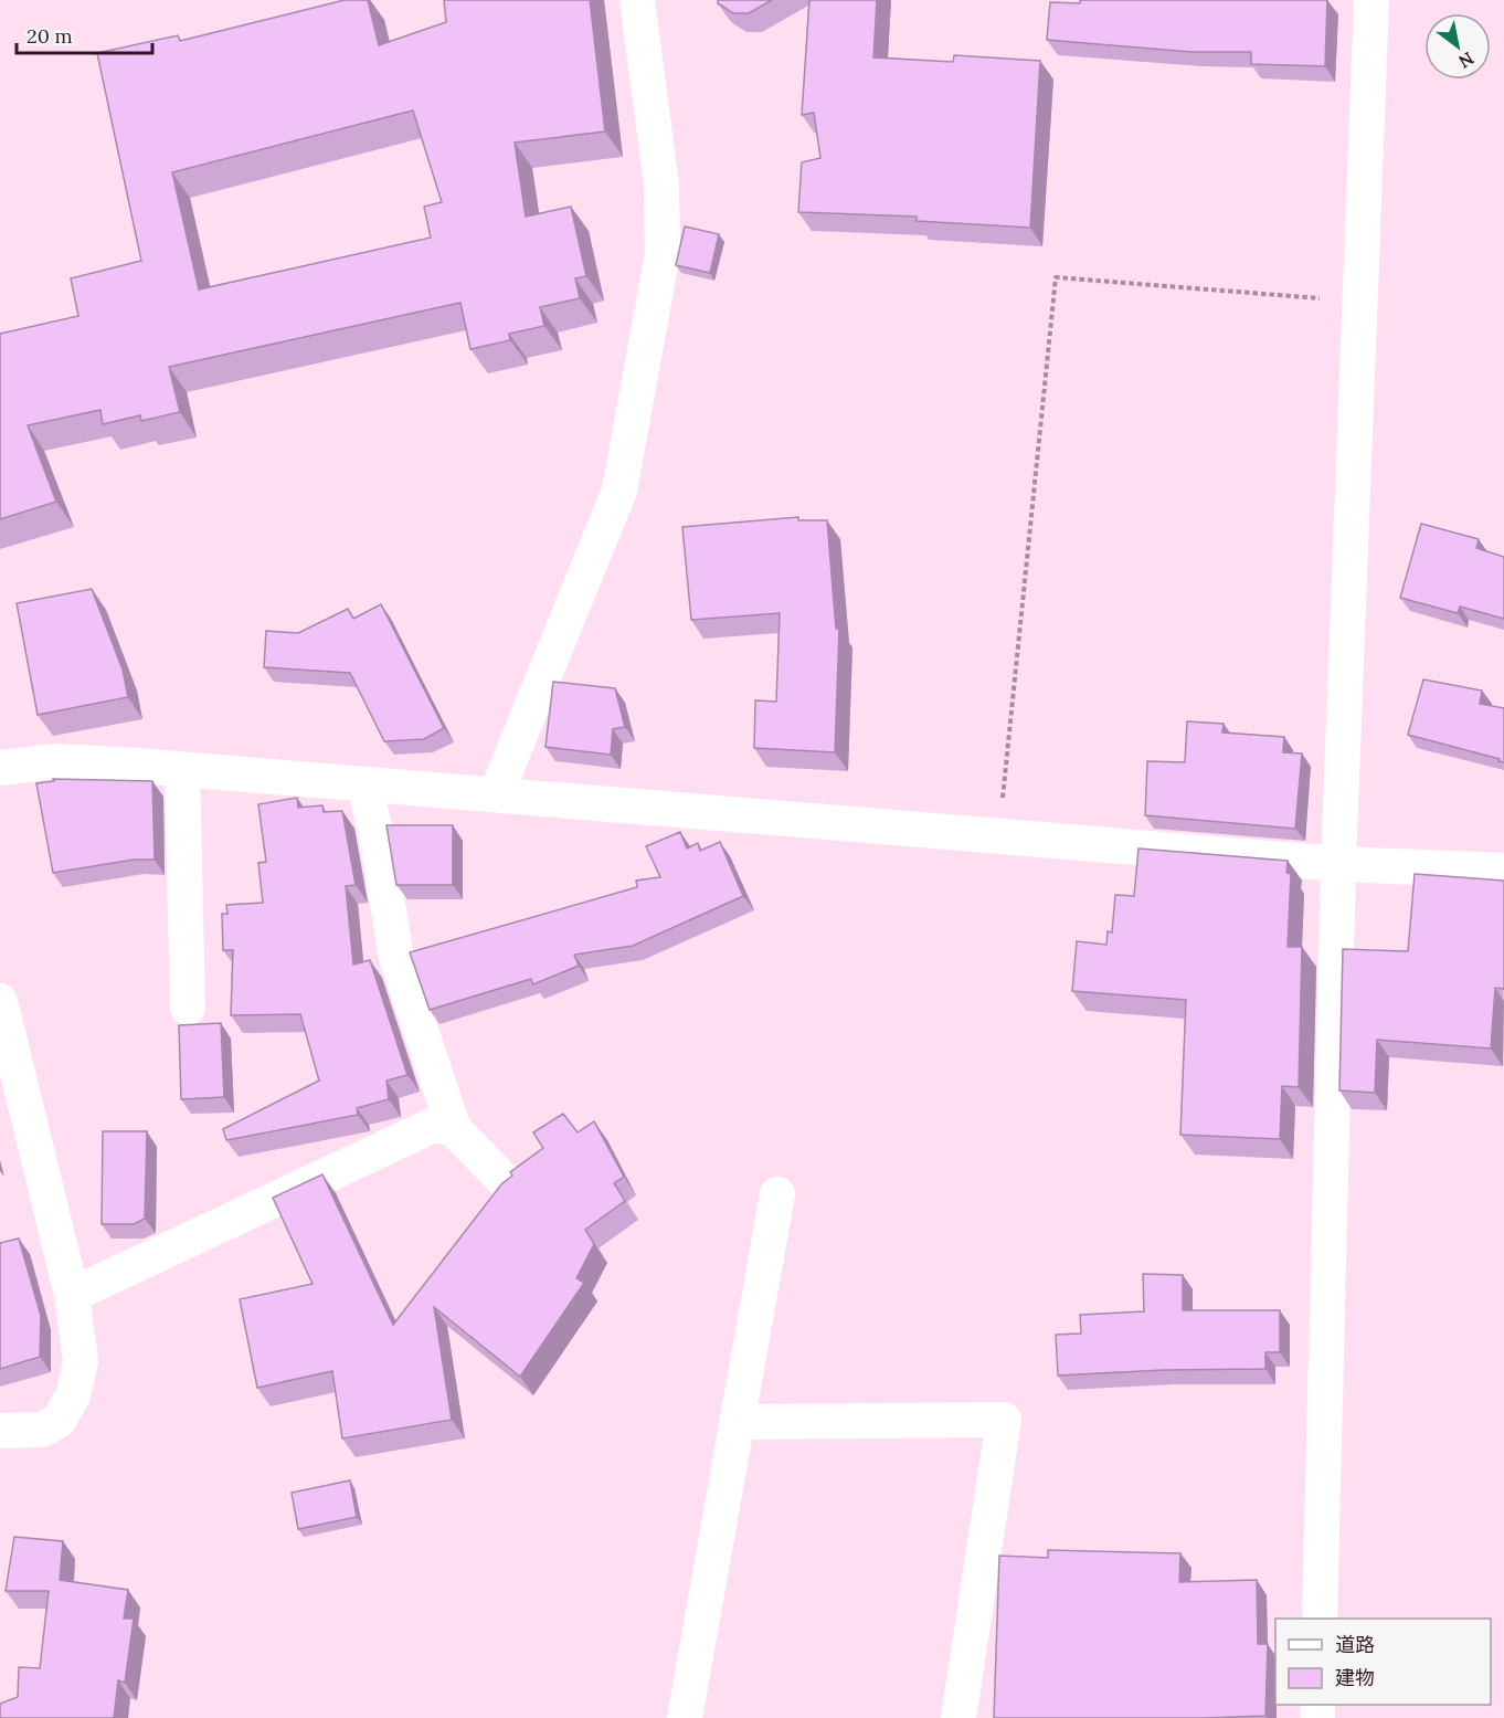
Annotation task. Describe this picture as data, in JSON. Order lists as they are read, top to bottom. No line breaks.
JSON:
{"legend":["道路","建物"],"scale_bar":"20 m","north":"bottom right"}
